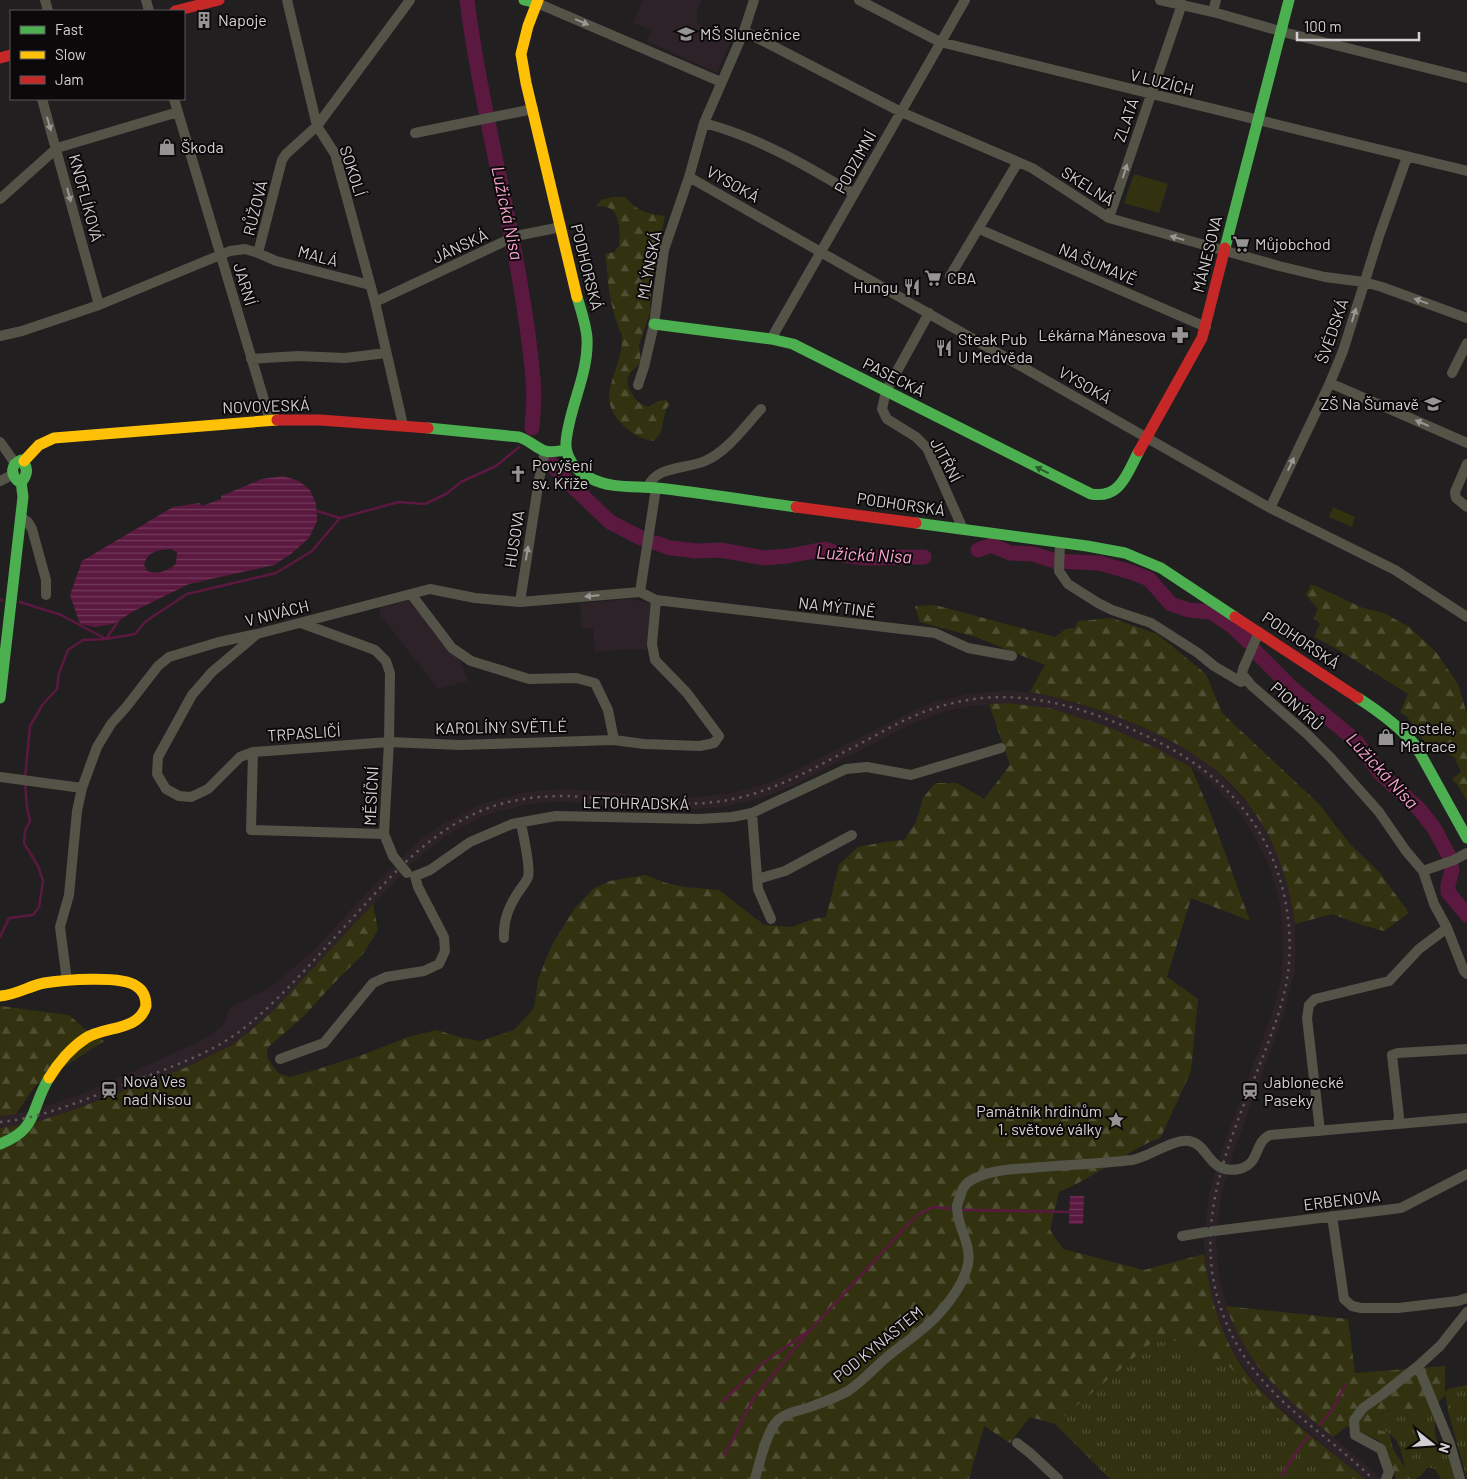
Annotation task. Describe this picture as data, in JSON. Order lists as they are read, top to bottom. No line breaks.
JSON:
{"streets":{"street":["V LUZÍCH","ZLATÁ","PODZIMNÍ","SOKOLÍ","VYSOKÁ","SKELNÁ","KNOFLÍKOVÁ","RŮŽOVÁ","JÁNSKÁ","MÁNESOVA","MALÁ","NA ŠUMAVĚ","MLÝNSKÁ","PODHORSKÁ","JARNÍ","ŠVÉDSKÁ","PASECKÁ","NOVOVESKÁ","JITŘNÍ","HUSOVA","NA MÝTINĚ","V NIVÁCH","PIONÝRŮ","KAROLÍNY SVĚTLÉ","TRPASLIČÍ","MĚSÍČNÍ","LETOHRADSKÁ","ERBENOVA","POD KYNASTEM"]},"crossings":[["V LUZÍCH","ZLATÁ"],["V LUZÍCH","PODZIMNÍ"],["V LUZÍCH","MÁNESOVA"],["V LUZÍCH","ŠVÉDSKÁ"],["ZLATÁ","SKELNÁ"],["PODZIMNÍ","VYSOKÁ"],["PODZIMNÍ","SKELNÁ"],["PODZIMNÍ","PASECKÁ"],["SOKOLÍ","RŮŽOVÁ"],["SOKOLÍ","JÁNSKÁ"],["SOKOLÍ","MALÁ"],["SOKOLÍ","NOVOVESKÁ"],["VYSOKÁ","MÁNESOVA"],["VYSOKÁ","MLÝNSKÁ"],["VYSOKÁ","ŠVÉDSKÁ"],["VYSOKÁ","JITŘNÍ"],["SKELNÁ","MÁNESOVA"],["SKELNÁ","MLÝNSKÁ"],["SKELNÁ","ŠVÉDSKÁ"],["KNOFLÍKOVÁ","RŮŽOVÁ"],["RŮŽOVÁ","MALÁ"],["RŮŽOVÁ","JARNÍ"],["JÁNSKÁ","PODHORSKÁ"],["MÁNESOVA","NA ŠUMAVĚ"],["MÁNESOVA","PASECKÁ"],["MLÝNSKÁ","PASECKÁ"],["PODHORSKÁ","JITŘNÍ"],["PODHORSKÁ","PIONÝRŮ"],["JARNÍ","NOVOVESKÁ"],["PASECKÁ","JITŘNÍ"],["NOVOVESKÁ","HUSOVA"],["HUSOVA","V NIVÁCH"],["NA MÝTINĚ","V NIVÁCH"],["NA MÝTINĚ","KAROLÍNY SVĚTLÉ"],["V NIVÁCH","MĚSÍČNÍ"],["KAROLÍNY SVĚTLÉ","TRPASLIČÍ"],["KAROLÍNY SVĚTLÉ","MĚSÍČNÍ"],["TRPASLIČÍ","MĚSÍČNÍ"],["MĚSÍČNÍ","LETOHRADSKÁ"]],"one_way":["ZLATÁ","KNOFLÍKOVÁ","ŠVÉDSKÁ","PASECKÁ","HUSOVA"],"water":["Lužická Nisa"],"places":{"building":["Napoje"],"school or university":["MŠ Slunečnice","ZŠ Na Šumavě"],"shop":["Škoda","Postele, Matrace"],"supermarket":["Můjobchod","CBA"],"restaurant":["Hungu","Steak Pub U Medvěda"],"pharmacy":["Lékárna Mánesova"],"church":["Povýšení sv. Kříže"],"station":["Nová Ves nad Nisou","Jablonecké Paseky"],"place":["Památník hrdinům 1. světové války"]},"legend":["Fast","Slow","Jam"],"scale_bar":"100 m","north":"right"}
